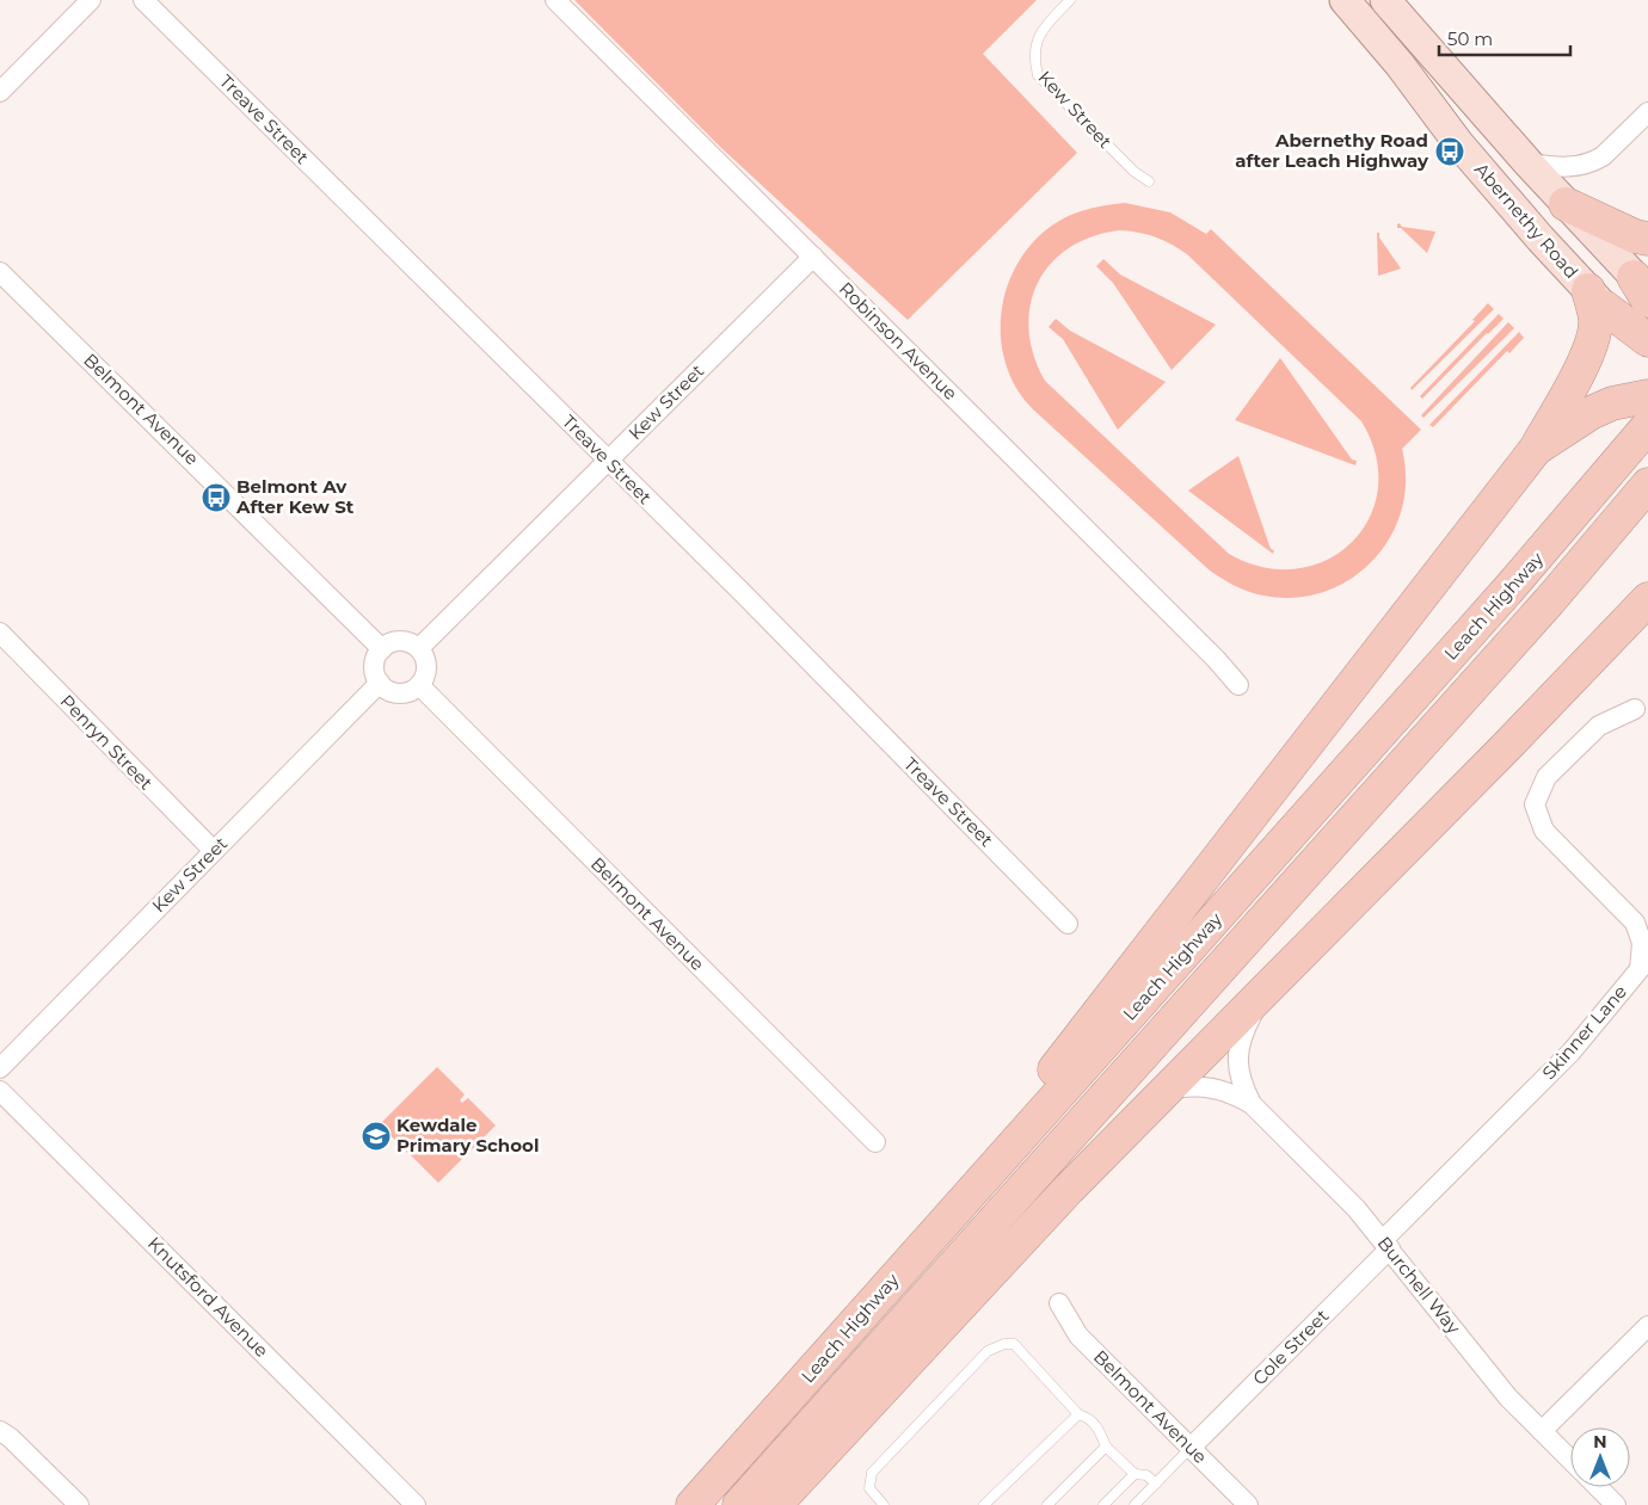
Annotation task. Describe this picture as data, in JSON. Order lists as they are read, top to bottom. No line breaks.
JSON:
{"streets":{"highway":["Leach Highway"],"main road":["Abernethy Road"],"street":["Kew Street","Treave Street","Robinson Avenue","Belmont Avenue","Penryn Street","Skinner Lane","Burchell Way","Knutsford Avenue","Cole Street"]},"crossings":[["Kew Street","Treave Street"],["Kew Street","Robinson Avenue"],["Kew Street","Belmont Avenue"],["Kew Street","Penryn Street"],["Belmont Avenue","Cole Street"],["Skinner Lane","Burchell Way"],["Skinner Lane","Cole Street"],["Burchell Way","Cole Street"]],"places":{"bus stop":["Abernethy Road after Leach Highway","Belmont Av After Kew St"],"school or university":["Kewdale Primary School"]},"scale_bar":"50 m","north":"top"}
